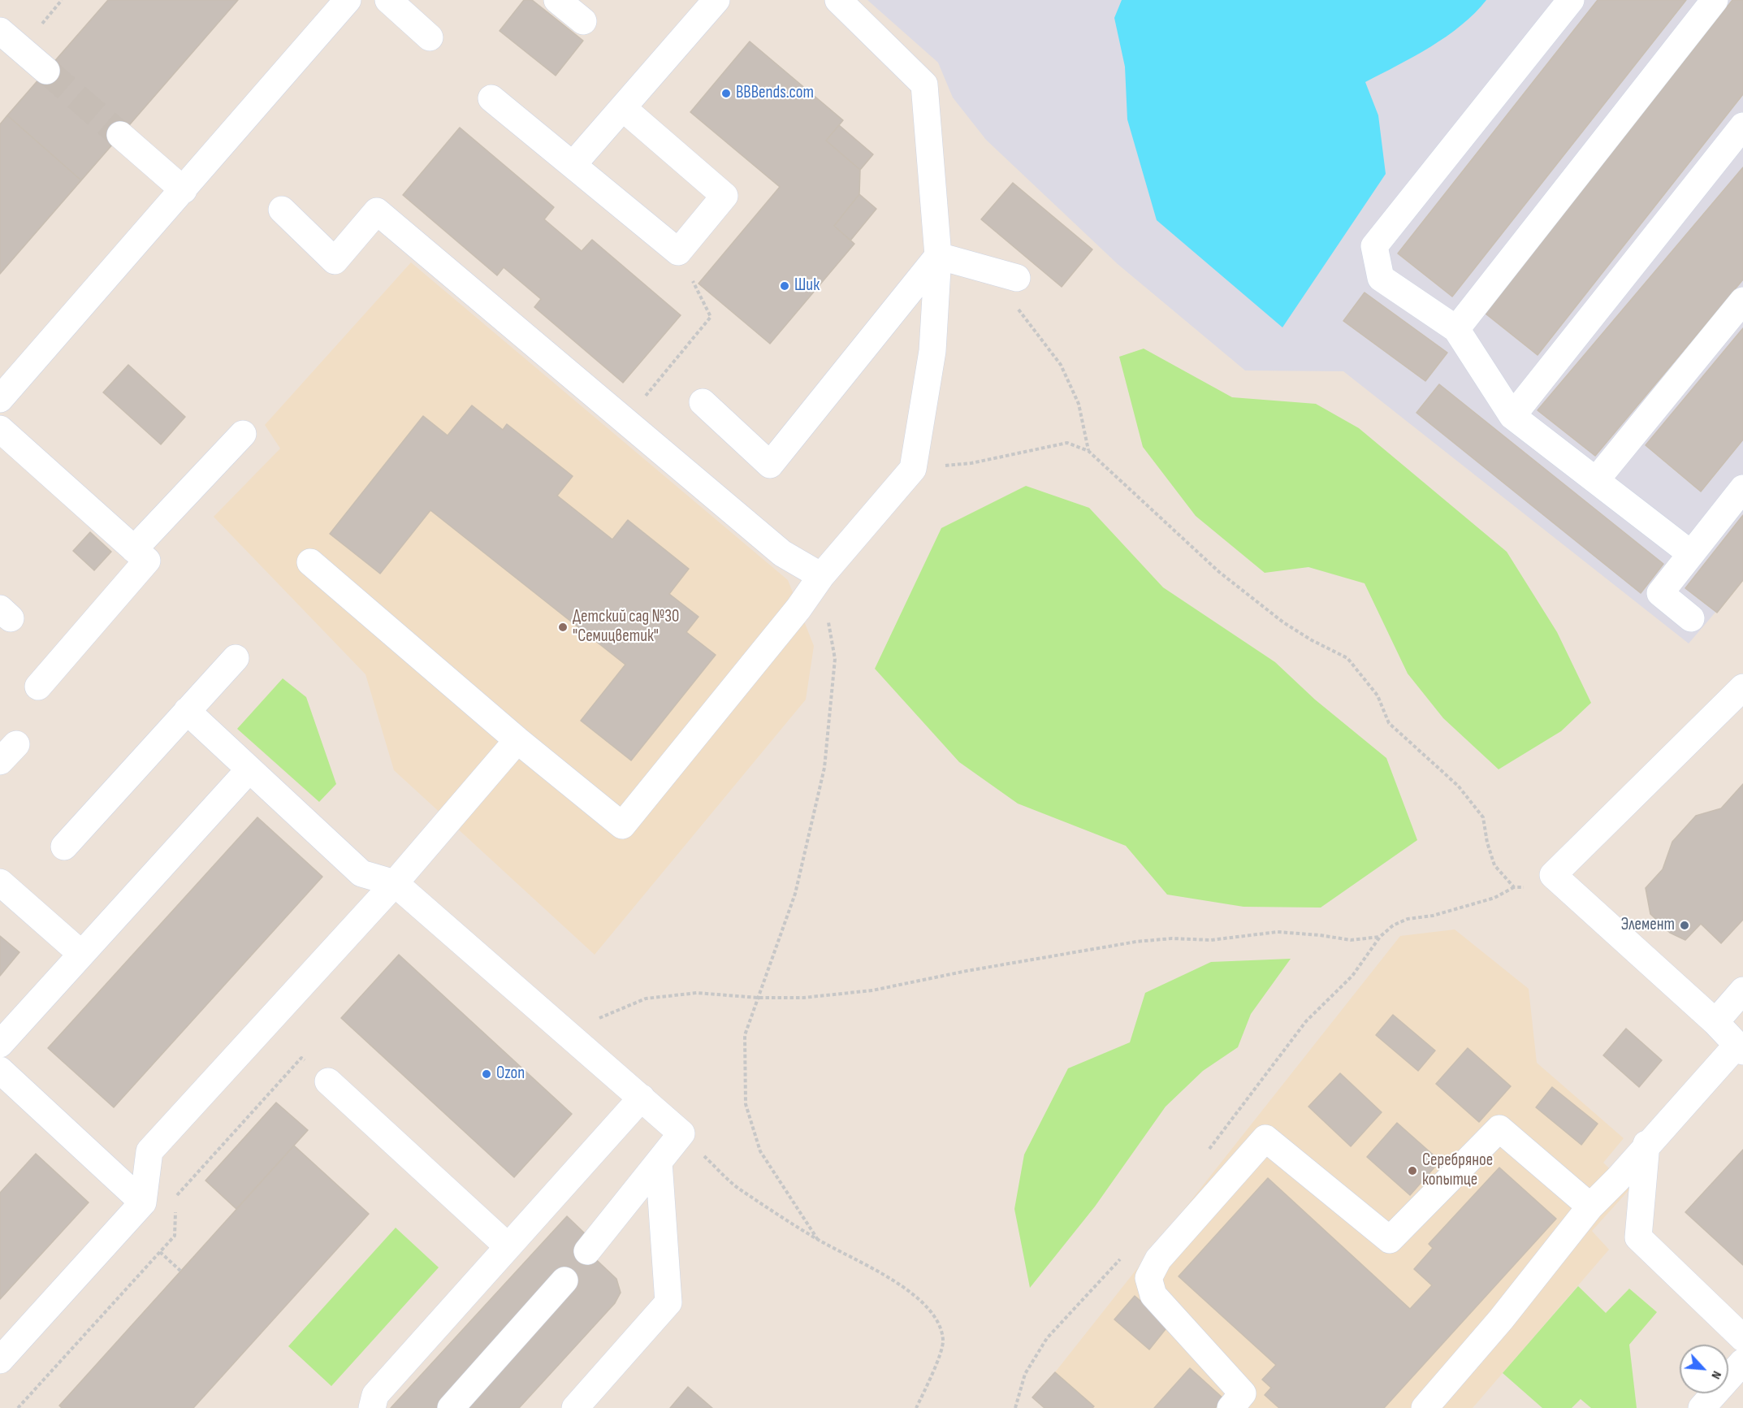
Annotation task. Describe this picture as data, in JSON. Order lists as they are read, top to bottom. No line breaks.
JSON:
{"places":["BBBends.com","Шик","Детский сад №30 \"Семицветик\"","Элемент","Ozon","Серебряное копытце"],"north":"bottom right"}
